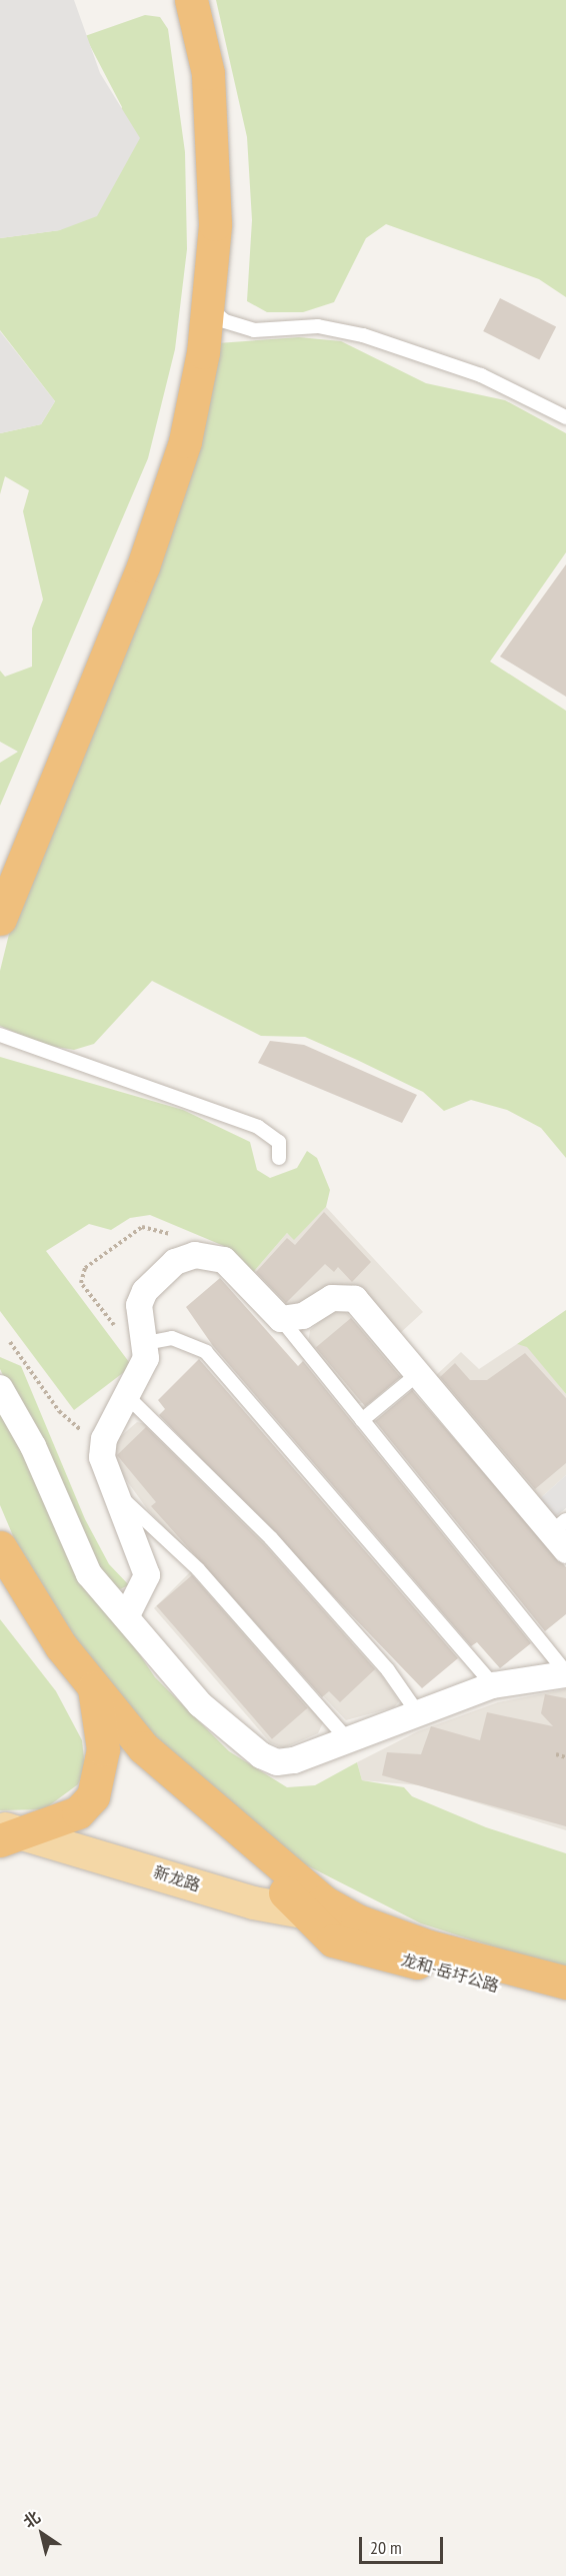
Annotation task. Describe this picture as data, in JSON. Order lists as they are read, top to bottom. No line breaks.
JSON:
{"streets":{"highway":["龙和-岳圩公路"],"main road":["新龙路"]},"crossings":[["新龙路","龙和-岳圩公路"]],"scale_bar":"20 m","north":"top left"}
